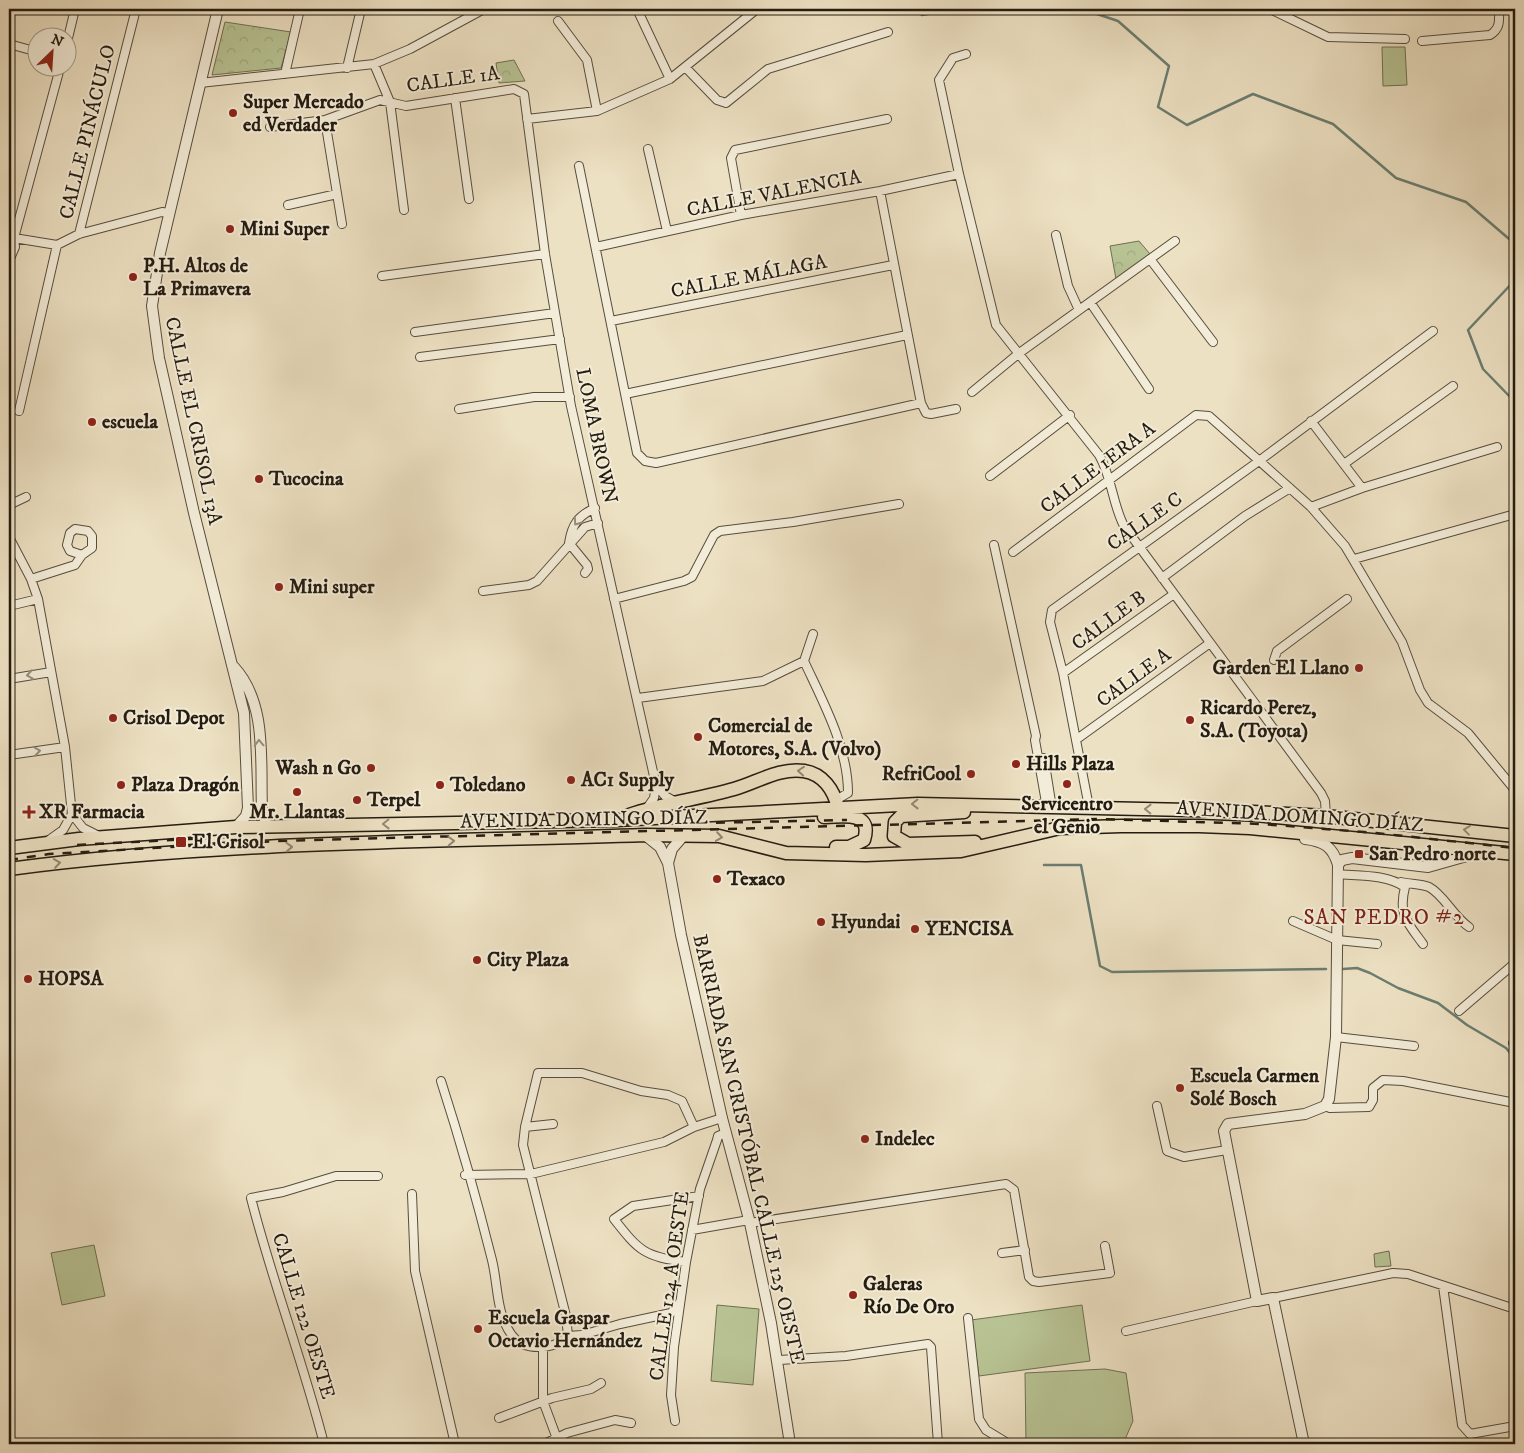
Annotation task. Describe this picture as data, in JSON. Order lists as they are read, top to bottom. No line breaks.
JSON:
{"streets":{"main road":["AVENIDA DOMINGO DÍAZ"],"street":["CALLE 1A","CALLE PINÁCULO","CALLE VALENCIA","CALLE MÁLAGA","CALLE EL CRISOL 13A","LOMA BROWN","CALLE 1ERA A","CALLE C","CALLE B","CALLE A","BARRIADA SAN CRISTÓBAL CALLE 125 OESTE","CALLE 124 A OESTE","CALLE 122 OESTE"]},"crossings":[["CALLE 1A","LOMA BROWN"],["CALLE EL CRISOL 13A","AVENIDA DOMINGO DÍAZ"],["CALLE 1ERA A","CALLE C"],["CALLE C","CALLE B"],["AVENIDA DOMINGO DÍAZ","BARRIADA SAN CRISTÓBAL CALLE 125 OESTE"],["BARRIADA SAN CRISTÓBAL CALLE 125 OESTE","CALLE 124 A OESTE"]],"districts":["SAN PEDRO #2"],"places":{"other":["Super Mercado ed Verdader","Mini Super","P.H. Altos de La Primavera","escuela","Tucocina","Mini super","Garden El Llano","Crisol Depot","Ricardo Perez, S.A. (Toyota)","Comercial de Motores, S.A. (Volvo)","Hills Plaza","Wash n Go","RefriCool","AC1 Supply","Servicentro el Genio","Plaza Dragón","Toledano","Mr. Llantas","Terpel","Texaco","Hyundai","YENCISA","City Plaza","HOPSA","Escuela Carmen Solé Bosch","Indelec","Galeras Río De Oro","Escuela Gaspar Octavio Hernández"],"health":["XR Farmacia"],"transit":["El Crisol","San Pedro norte"]},"north":"top right"}
